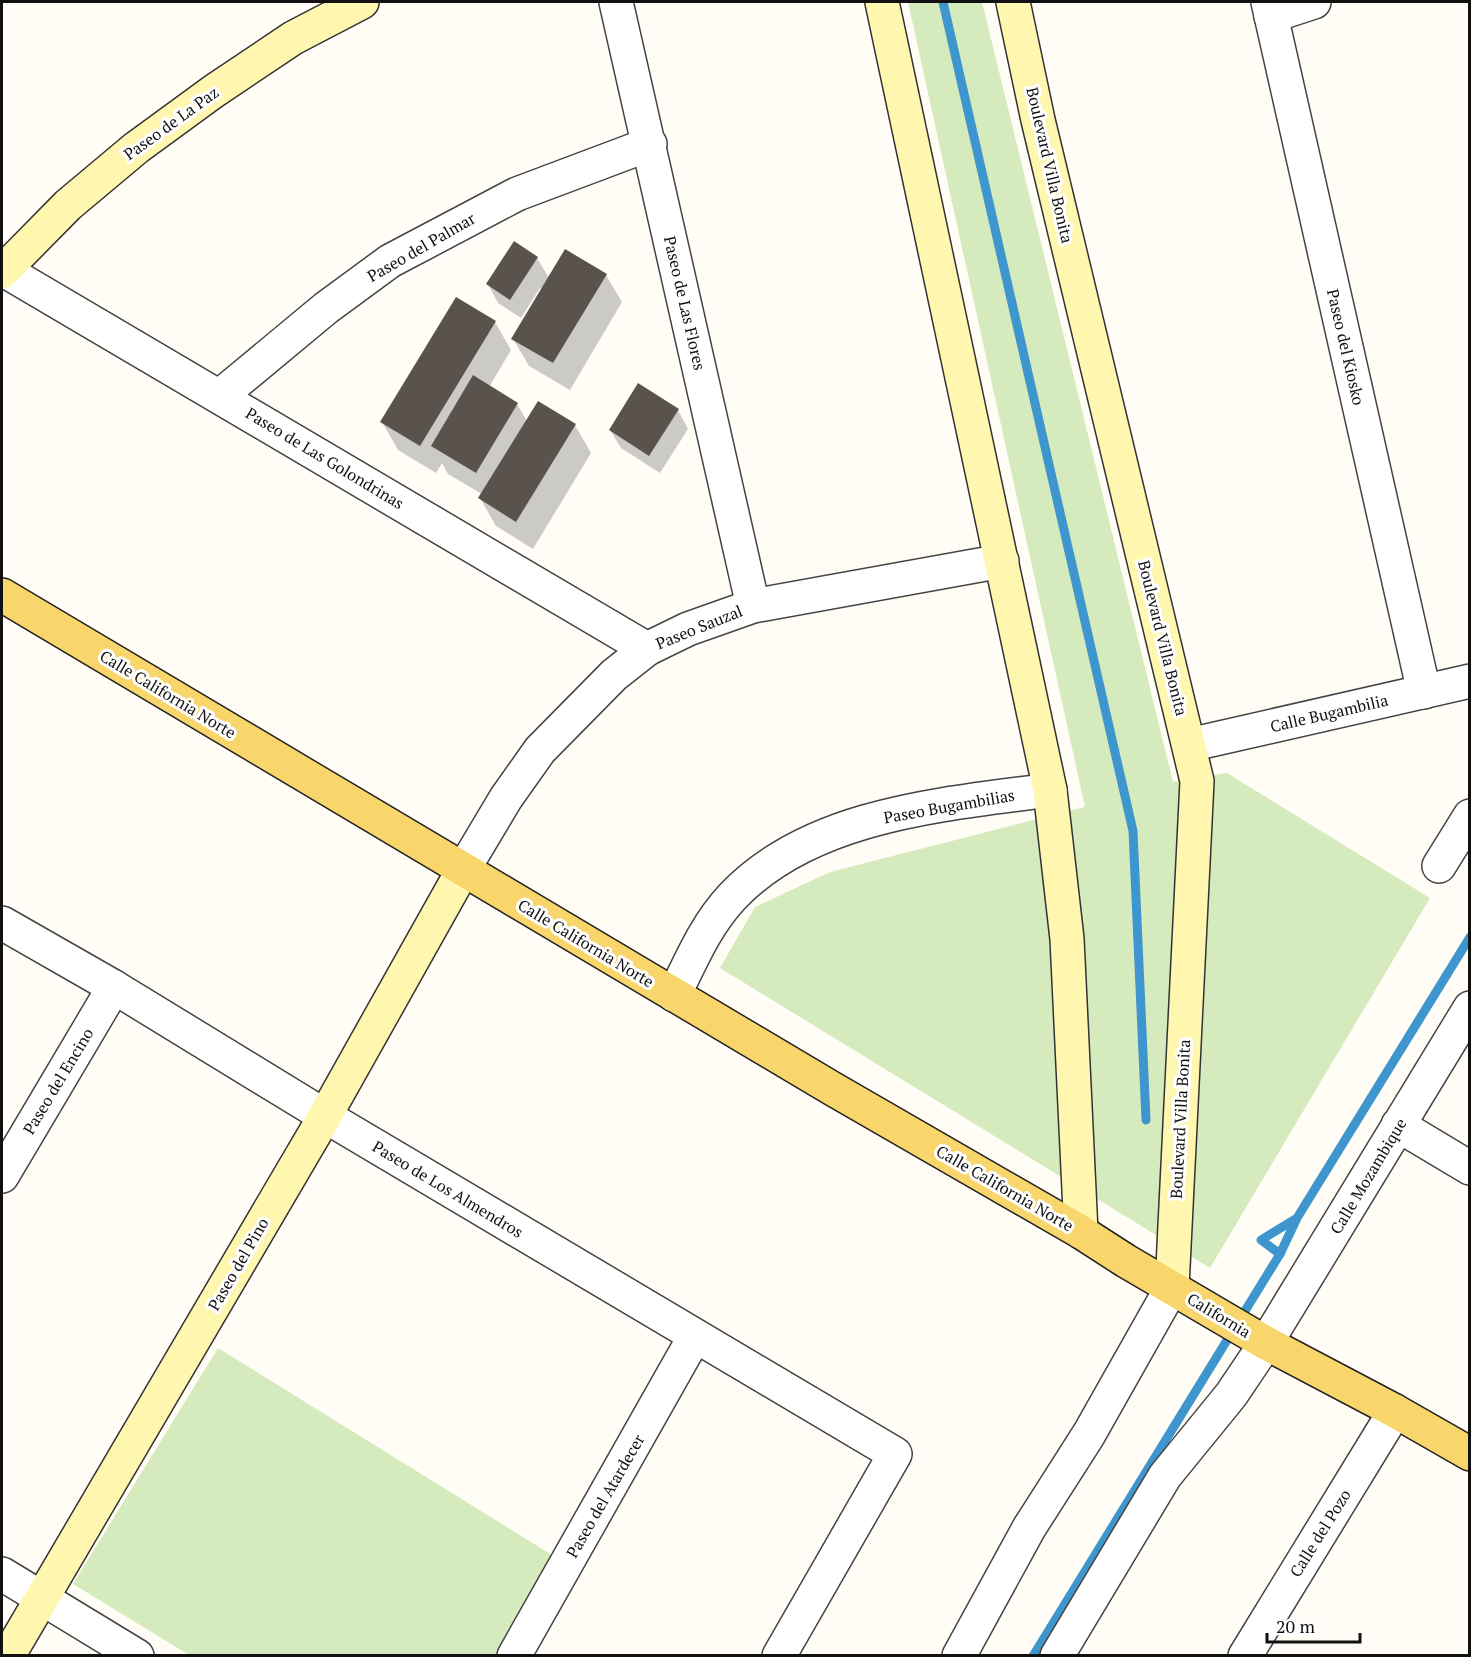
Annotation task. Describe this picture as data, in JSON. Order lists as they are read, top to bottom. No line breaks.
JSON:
{"streets":{"main road":["Calle California Norte","California"],"street":["Paseo de La Paz","Boulevard Villa Bonita","Paseo del Palmar","Paseo de Las Flores","Paseo del Kiosko","Paseo de Las Golondrinas","Paseo Sauzal","Calle Bugambilia","Paseo Bugambilias","Paseo del Encino","Calle Mozambique","Paseo de Los Almendros","Paseo del Pino","Paseo del Atardecer","Calle del Pozo"]},"crossings":[["Paseo de La Paz","Paseo de Las Golondrinas"],["Boulevard Villa Bonita","Calle California Norte"],["Boulevard Villa Bonita","Calle Bugambilia"],["Boulevard Villa Bonita","California"],["Paseo del Palmar","Paseo de Las Flores"],["Paseo del Palmar","Paseo de Las Golondrinas"],["Paseo de Las Flores","Paseo Sauzal"],["Paseo del Kiosko","Calle Bugambilia"],["Paseo de Las Golondrinas","Paseo Sauzal"],["Paseo Sauzal","Calle California Norte"],["Paseo Sauzal","Paseo del Pino"],["Calle California Norte","Paseo Bugambilias"],["Calle California Norte","Paseo del Pino"],["Calle California Norte","California"],["Paseo del Encino","Paseo de Los Almendros"],["Calle Mozambique","California"],["Paseo de Los Almendros","Paseo del Pino"],["Paseo de Los Almendros","Paseo del Atardecer"]],"scale_bar":"20 m"}
